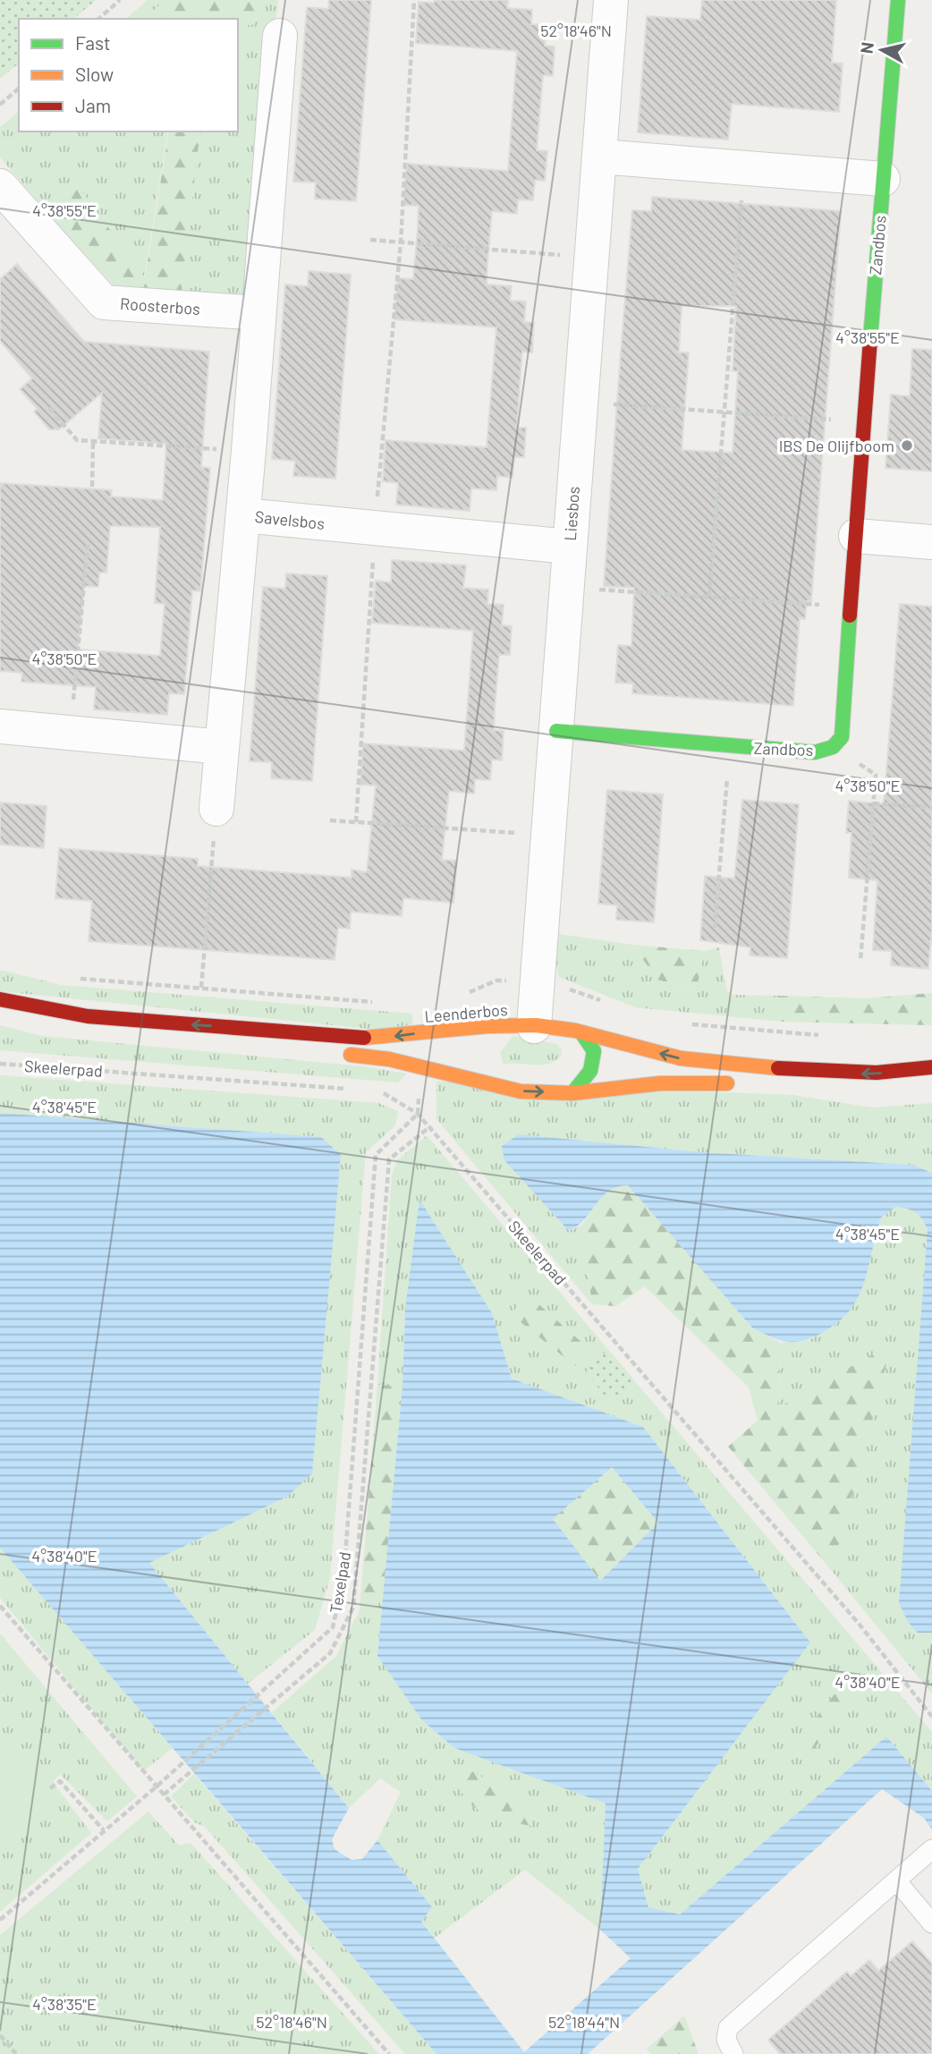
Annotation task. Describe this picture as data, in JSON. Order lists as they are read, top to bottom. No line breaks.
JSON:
{"streets":{"main road":["Zandbos","Leenderbos"],"street":["Roosterbos","Liesbos","Savelsbos"],"path":["Skeelerpad","Texelpad"]},"crossings":[["Zandbos","Liesbos"],["Liesbos","Savelsbos"],["Liesbos","Leenderbos"],["Skeelerpad","Texelpad"]],"places":["IBS De Olijfboom"],"legend":["Fast","Slow","Jam"],"north":"left","coordinates":["52°18'46\"N","4°38'55\"E","4°38'50\"E","4°38'45\"E","4°38'40\"E","4°38'35\"E","52°18'44\"N"]}
